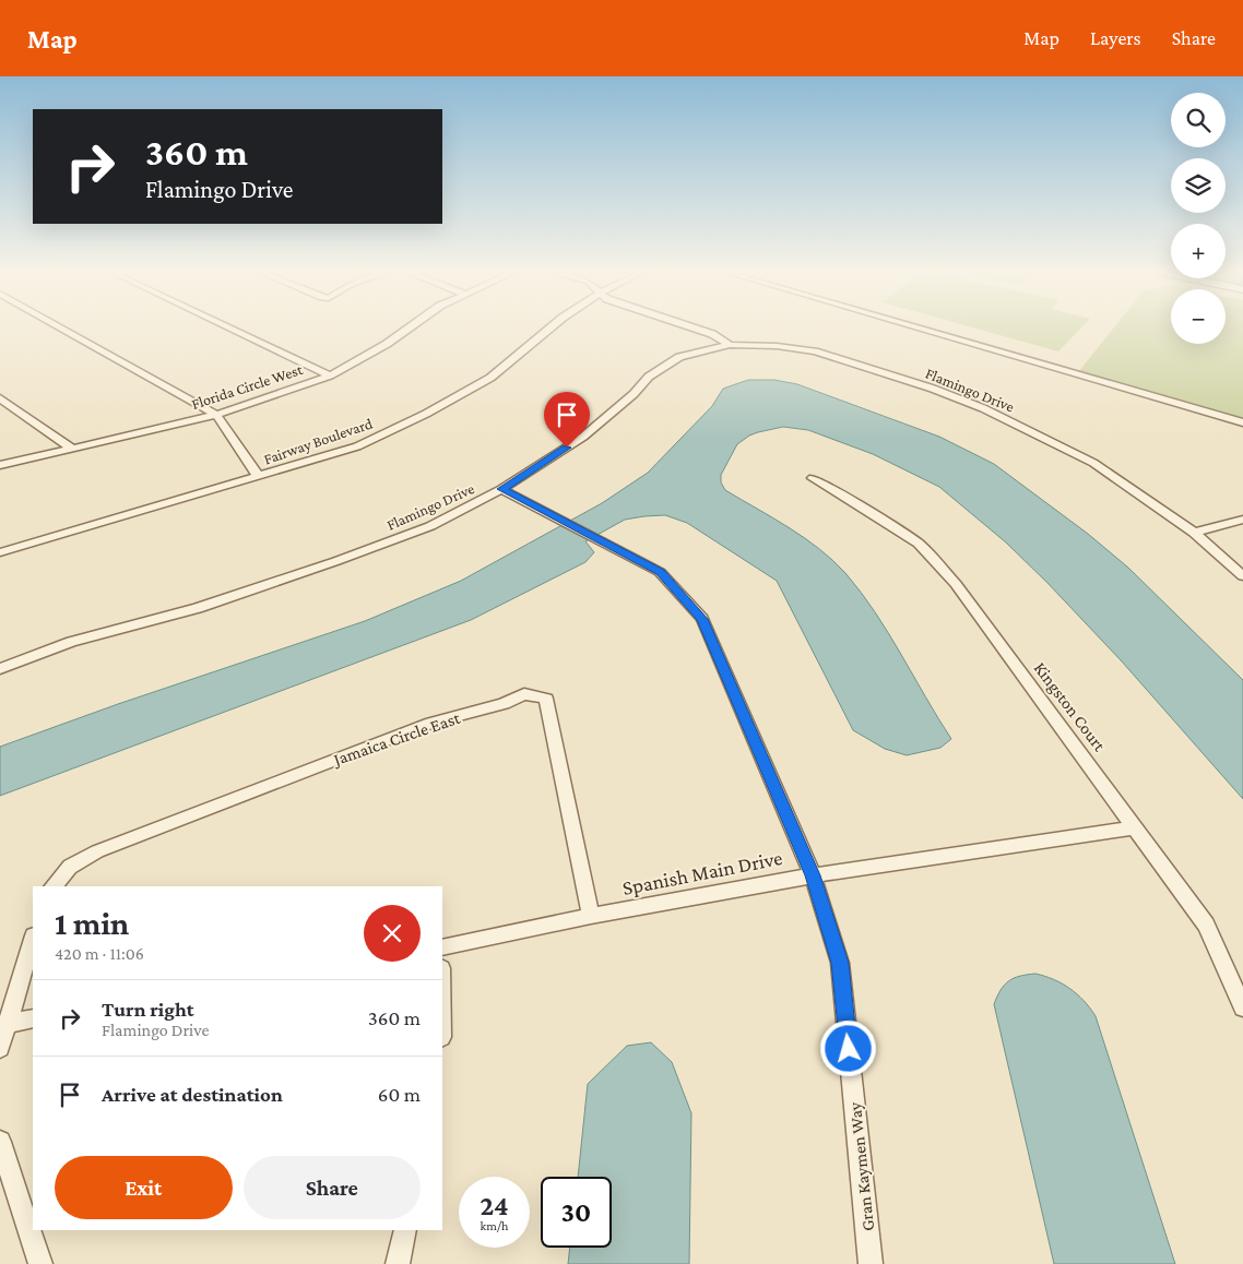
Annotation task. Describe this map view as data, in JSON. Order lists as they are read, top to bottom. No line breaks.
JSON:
{"streets":{"street":["Florida Circle West","Flamingo Drive","Fairway Boulevard","Kingston Court","Jamaica Circle East","Spanish Main Drive","Gran Kaymen Way"]},"crossings":[["Flamingo Drive","Gran Kaymen Way"],["Kingston Court","Spanish Main Drive"],["Jamaica Circle East","Spanish Main Drive"],["Spanish Main Drive","Gran Kaymen Way"]],"page":{"header":"Map","nav":["Map","Layers","Share"],"map_buttons":["+","−"],"turn":["360 m","Flamingo Drive"],"heading":["1 min","420 m · 11:06"],"list":[{"name":"Turn right","note":"Flamingo Drive","value":"360 m"},{"name":"Arrive at destination","value":"60 m"}],"buttons":["Exit","Share"],"speed":"24 km/h","limit":"30"}}
